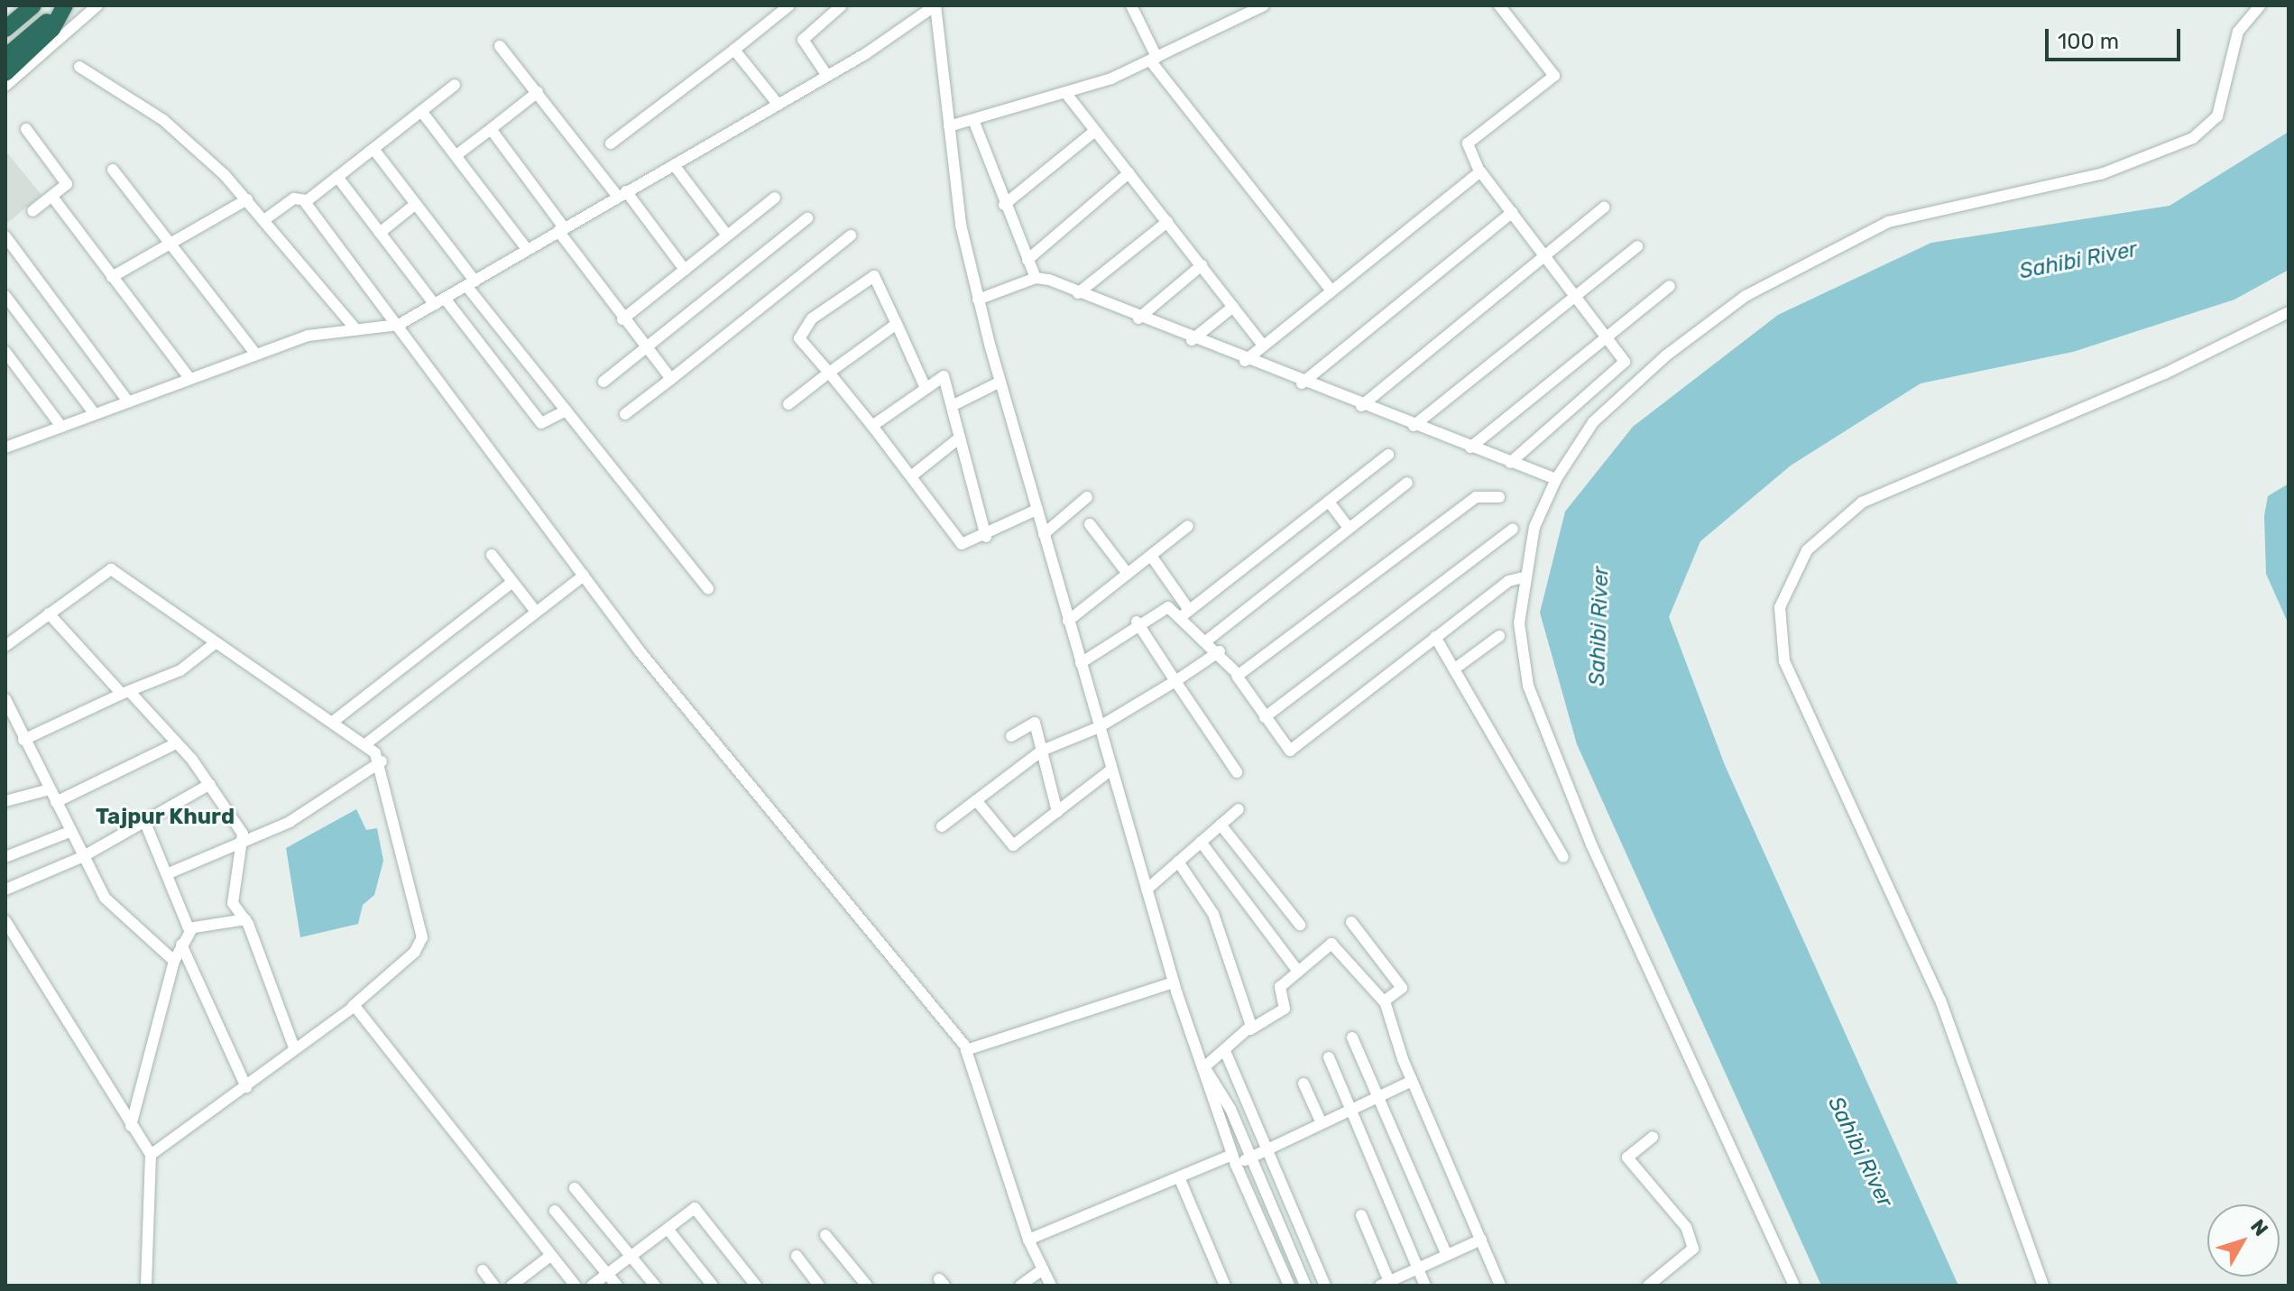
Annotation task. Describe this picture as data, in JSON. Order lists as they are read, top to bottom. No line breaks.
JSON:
{"districts":["Tajpur Khurd"],"water":["Sahibi River"],"scale_bar":"100 m","north":"top right"}
